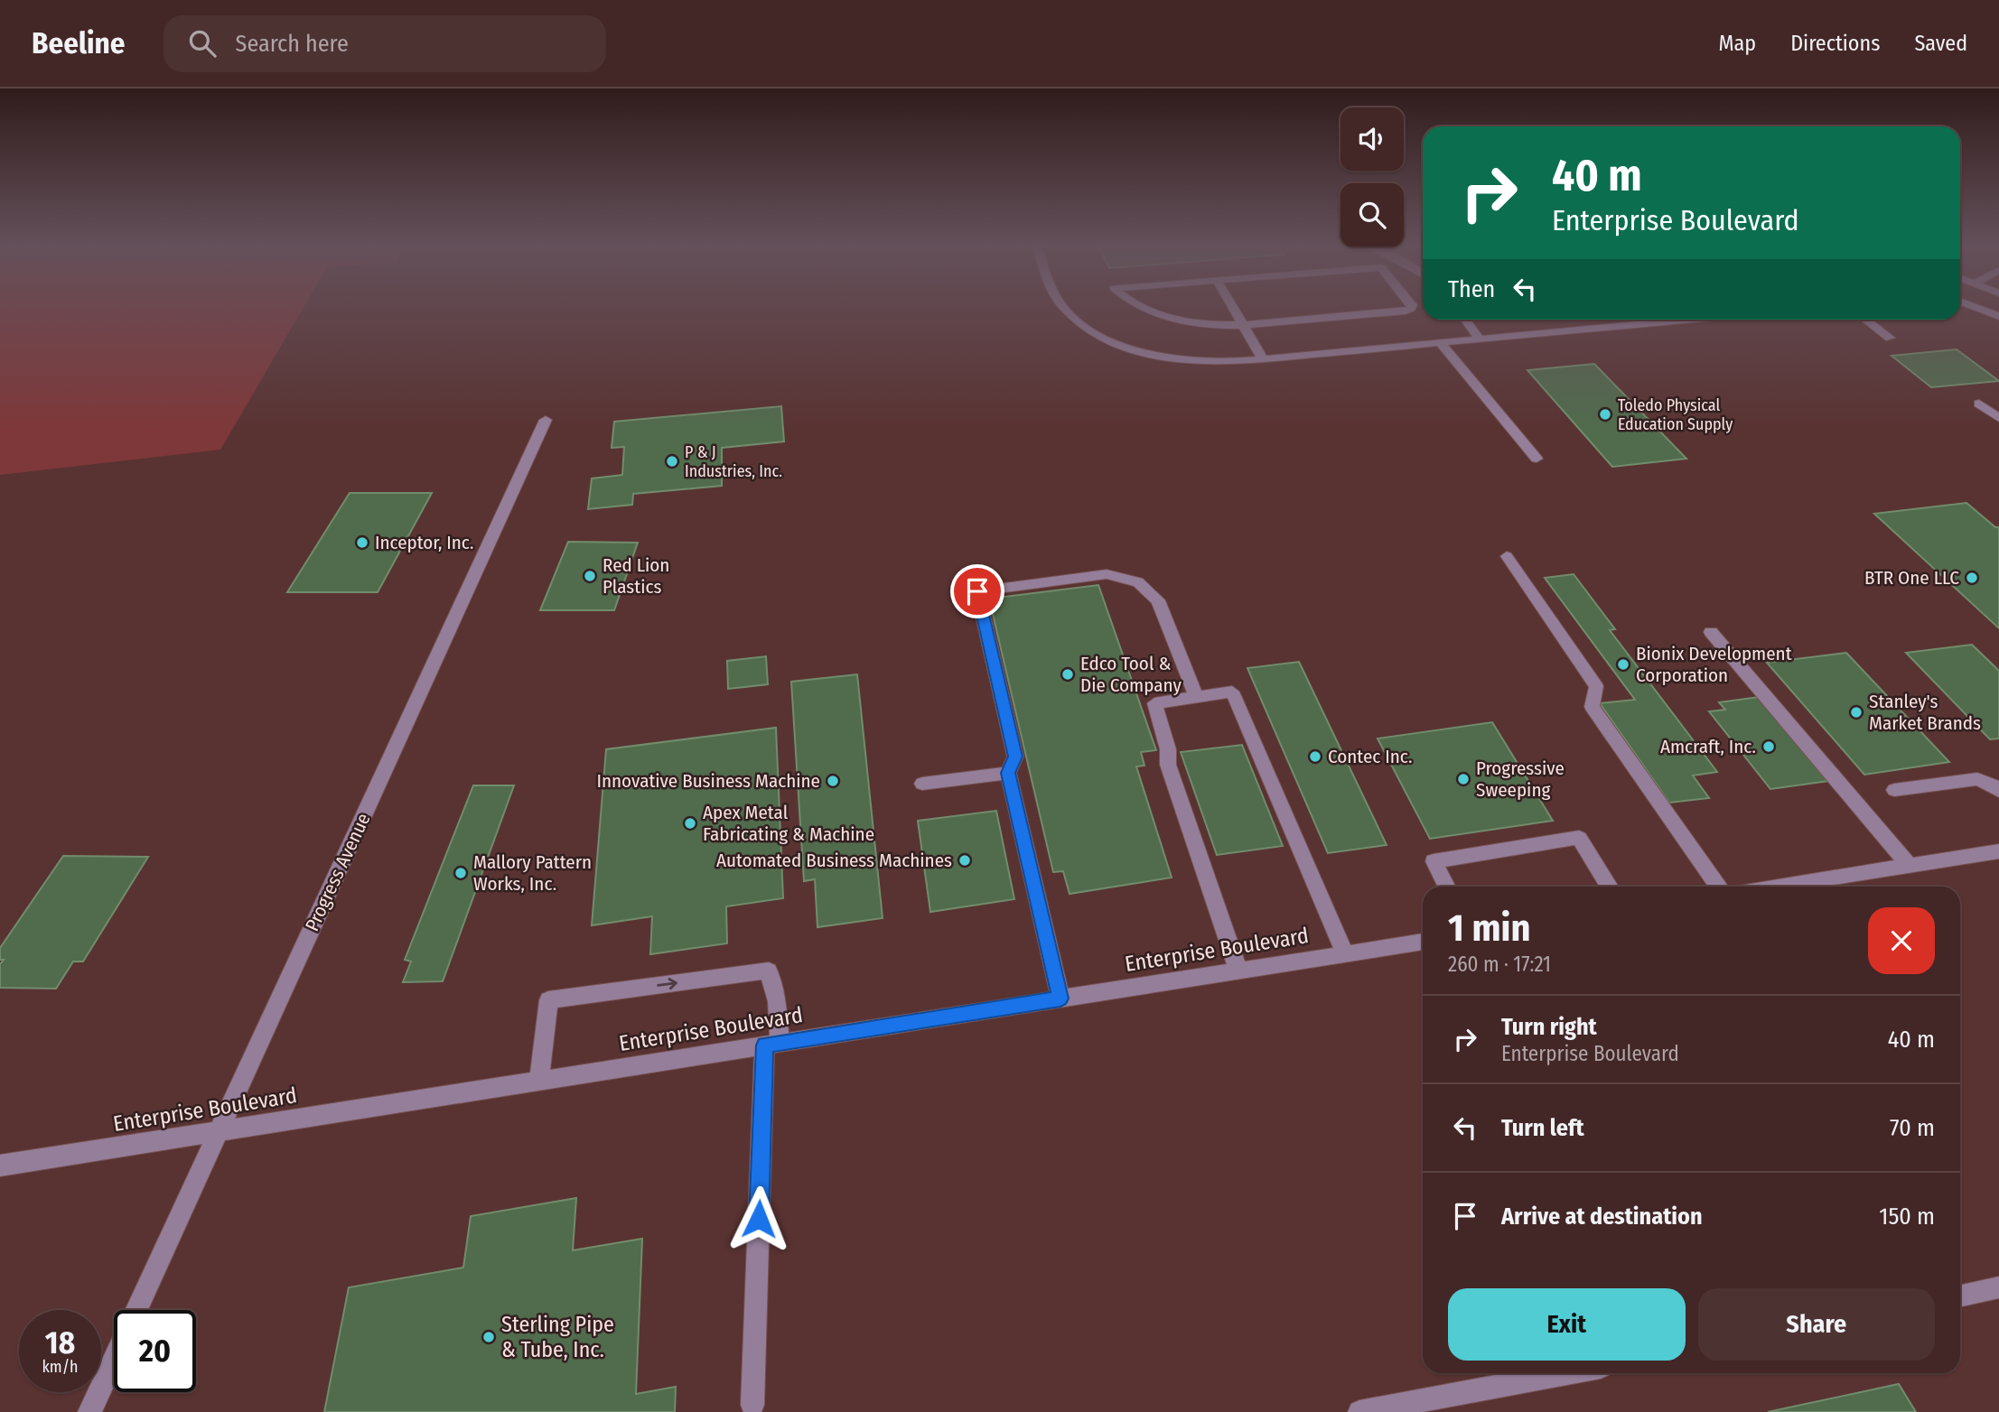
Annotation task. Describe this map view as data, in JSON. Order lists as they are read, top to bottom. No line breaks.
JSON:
{"streets":{"street":["Progress Avenue","Enterprise Boulevard"]},"crossings":[["Progress Avenue","Enterprise Boulevard"]],"places":["Toledo Physical Education Supply","P & J Industries, Inc.","Inceptor, Inc.","Red Lion Plastics","BTR One LLC","Bionix Development Corporation","Edco Tool & Die Company","Stanley's Market Brands","Amcraft, Inc.","Contec Inc.","Progressive Sweeping","Innovative Business Machine","Apex Metal Fabricating & Machine","Automated Business Machines","Mallory Pattern Works, Inc.","Sterling Pipe & Tube, Inc."],"page":{"header":"Beeline","search":"Search here","nav":["Map","Directions","Saved"],"turn":["40 m","Enterprise Boulevard"],"then":"Then","heading":["1 min","260 m · 17:21"],"list":[{"name":"Turn right","note":"Enterprise Boulevard","value":"40 m"},{"name":"Turn left","value":"70 m"},{"name":"Arrive at destination","value":"150 m"}],"buttons":["Exit","Share"],"speed":"18 km/h","limit":"20"}}
